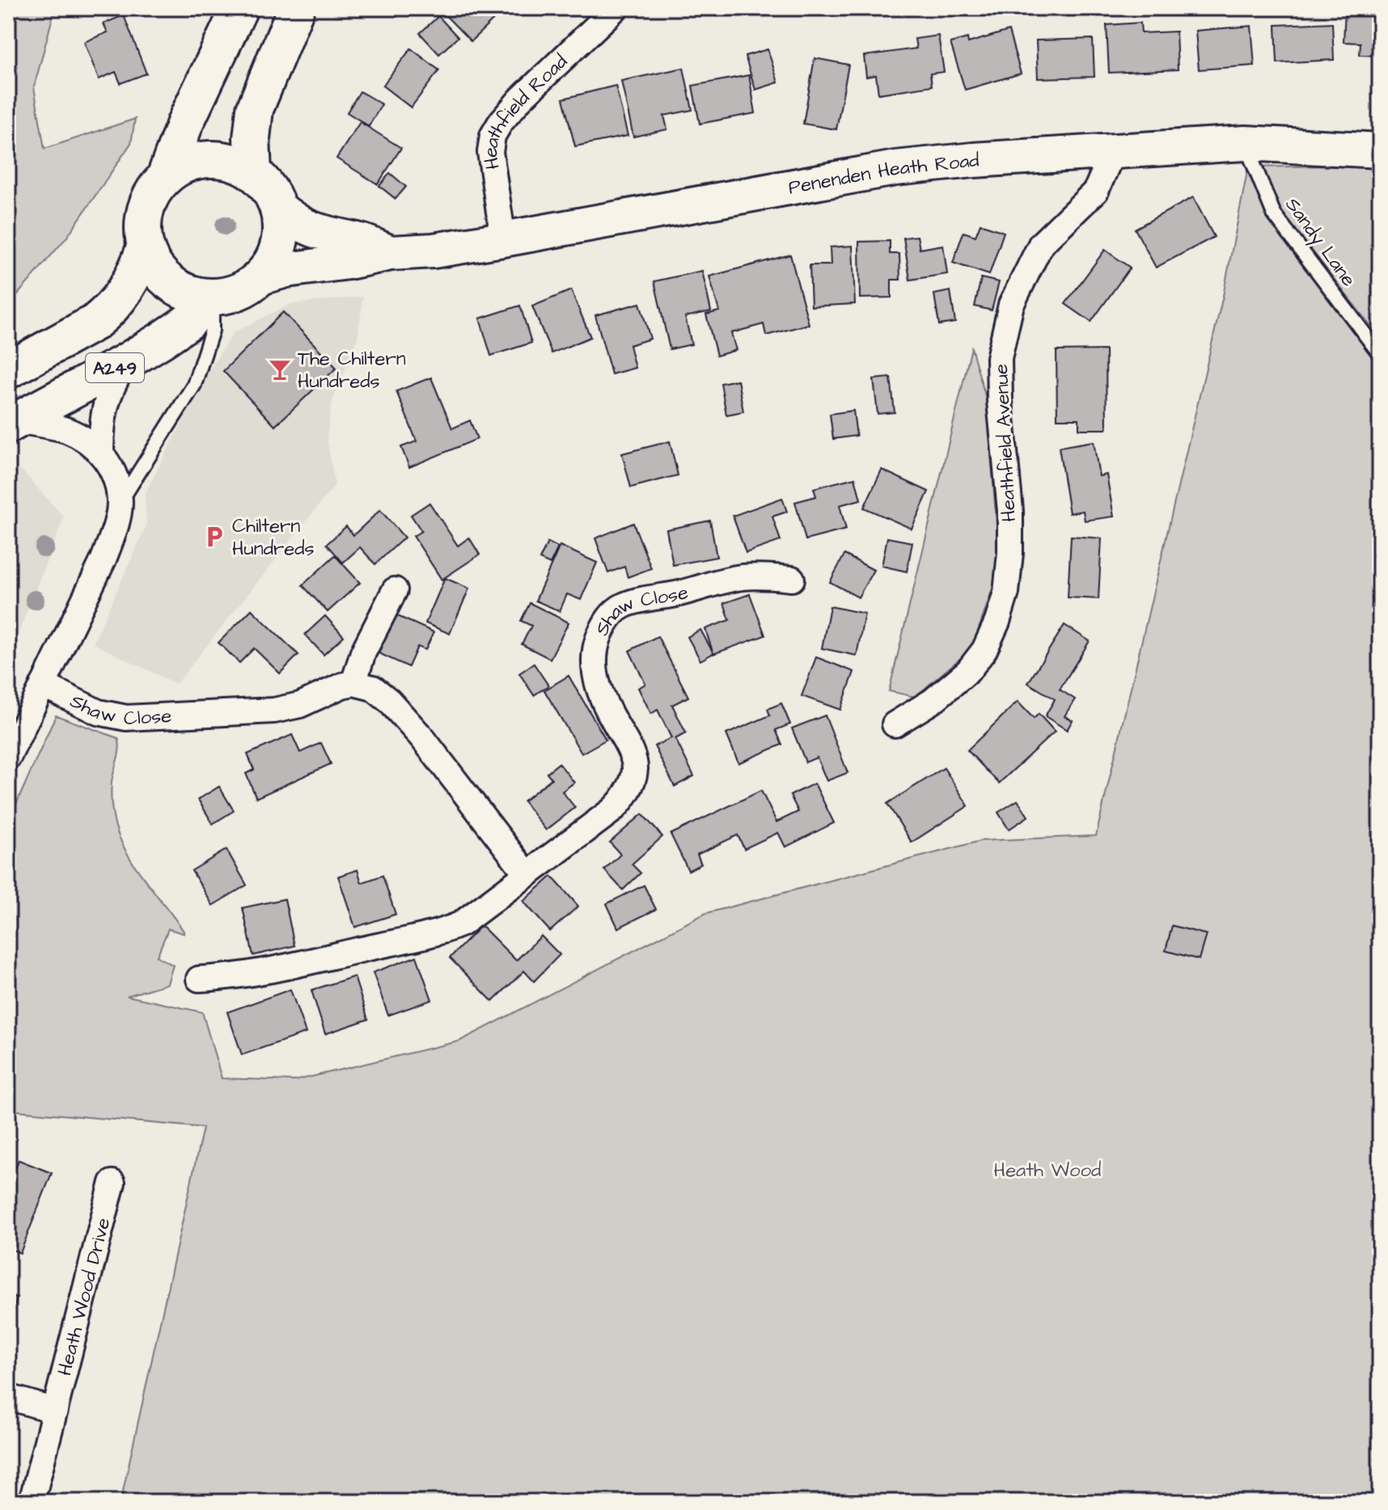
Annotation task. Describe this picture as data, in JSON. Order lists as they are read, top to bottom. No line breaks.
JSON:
{"streets":{"highway":["A249"],"street":["Heathfield Road","Penenden Heath Road","Heathfield Avenue","Shaw Close","Heath Wood Drive"],"lane":["Sandy Lane"]},"crossings":[["Heathfield Road","Penenden Heath Road"],["Penenden Heath Road","Sandy Lane"],["Penenden Heath Road","A249"],["Penenden Heath Road","Heathfield Avenue"]],"parks":["Heath Wood"],"places":{"bar":["The Chiltern Hundreds"],"parking":["Chiltern Hundreds"]}}
